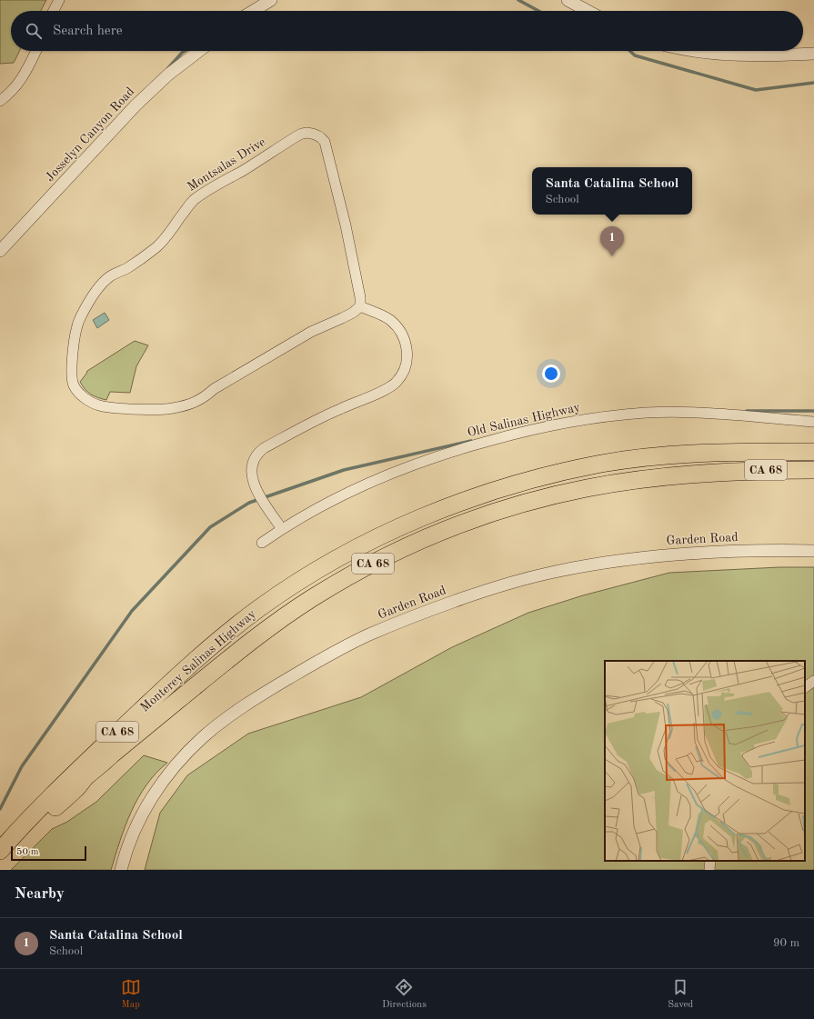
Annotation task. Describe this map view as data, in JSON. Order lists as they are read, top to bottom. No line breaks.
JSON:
{"streets":{"highway":["CA 68","Monterey Salinas Highway"],"street":["Josselyn Canyon Road","Montsalas Drive","Old Salinas Highway","Garden Road"]},"crossings":[["CA 68","Monterey Salinas Highway"]],"scale_bar":"50 m","page":{"search":"Search here","popup":["Santa Catalina School","School"],"pins":"1","scale":"50 m","heading":"Nearby","list":[{"mark":"1","name":"Santa Catalina School","note":"School","value":"90 m"}],"nav":["Map","Directions","Saved"]}}
